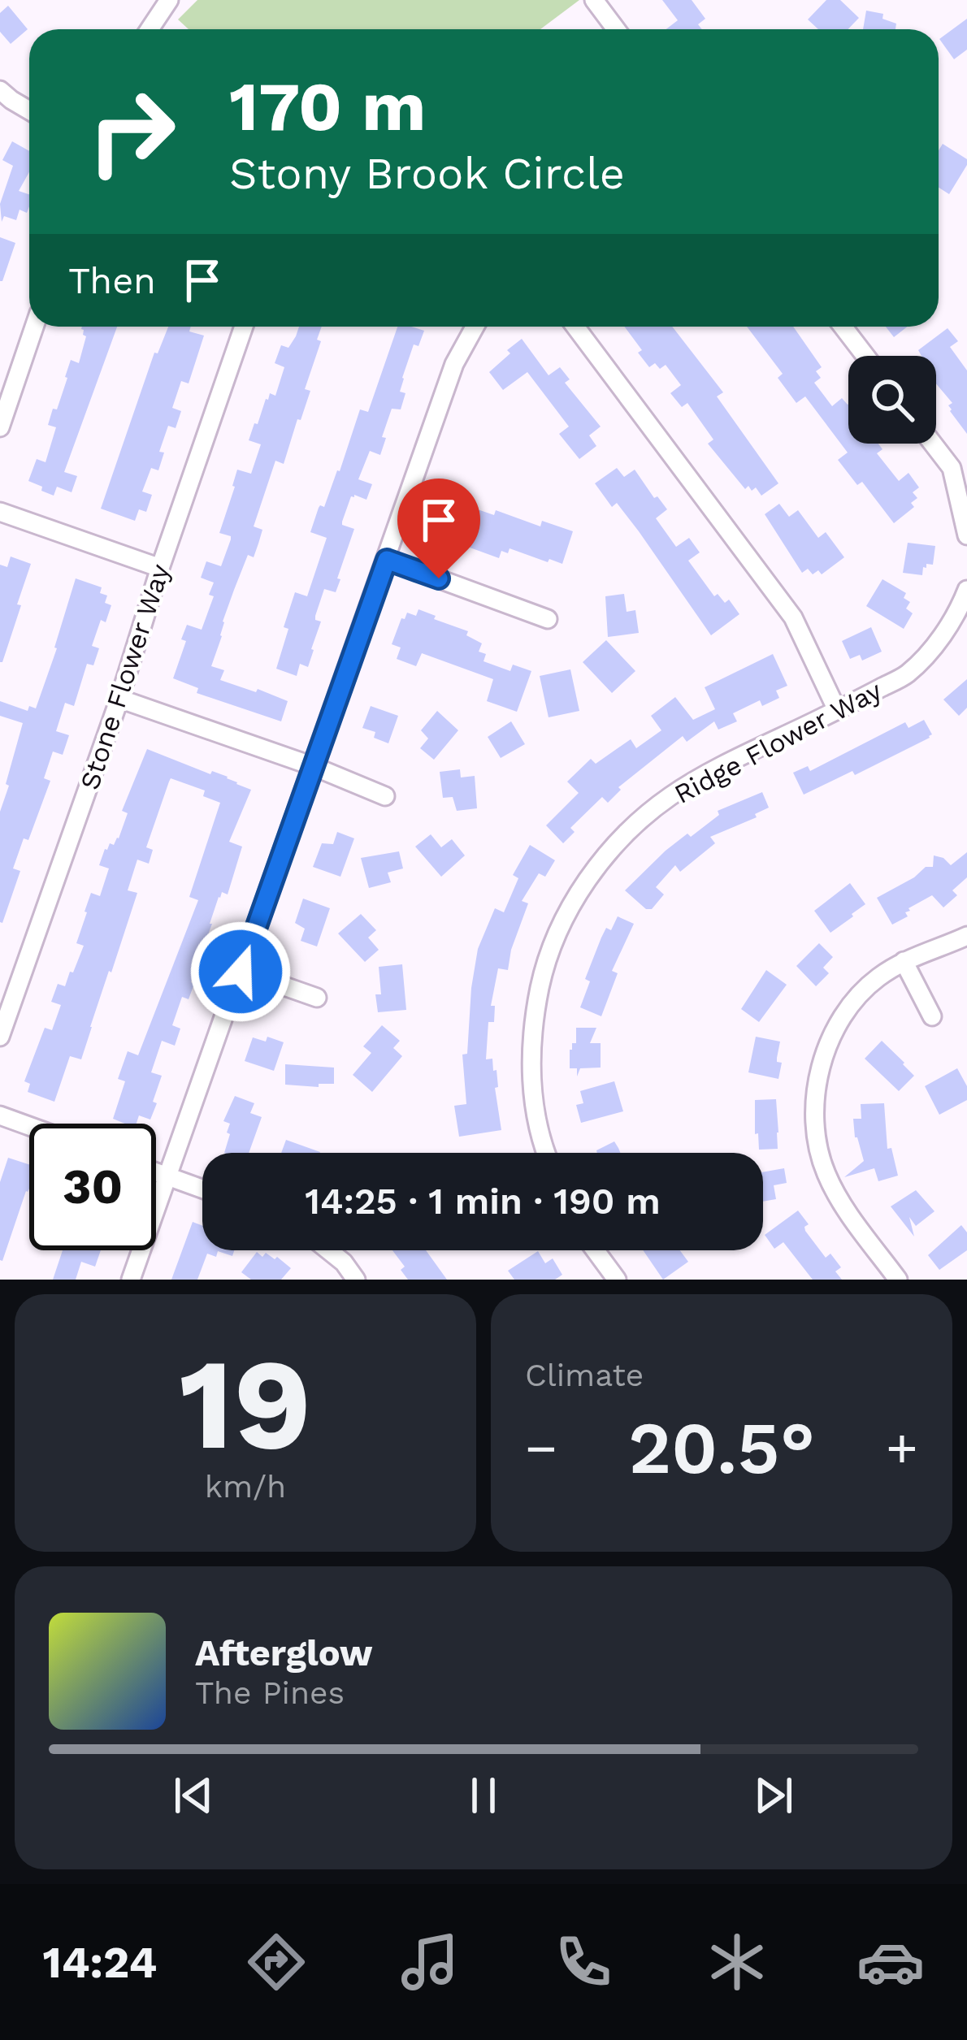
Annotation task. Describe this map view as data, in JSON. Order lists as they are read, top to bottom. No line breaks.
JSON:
{"streets":{"street":["Stone Flower Way","Ridge Flower Way"]},"page":{"turn":["170 m","Stony Brook Circle"],"then":"Then","limit":"30","trip":"14:25 · 1 min · 190 m","tile":[["19","km/h"],"Climate"],"heat":["−","20.5°","+"],"song":["Afterglow","The Pines"],"tabs":"14:24"}}
